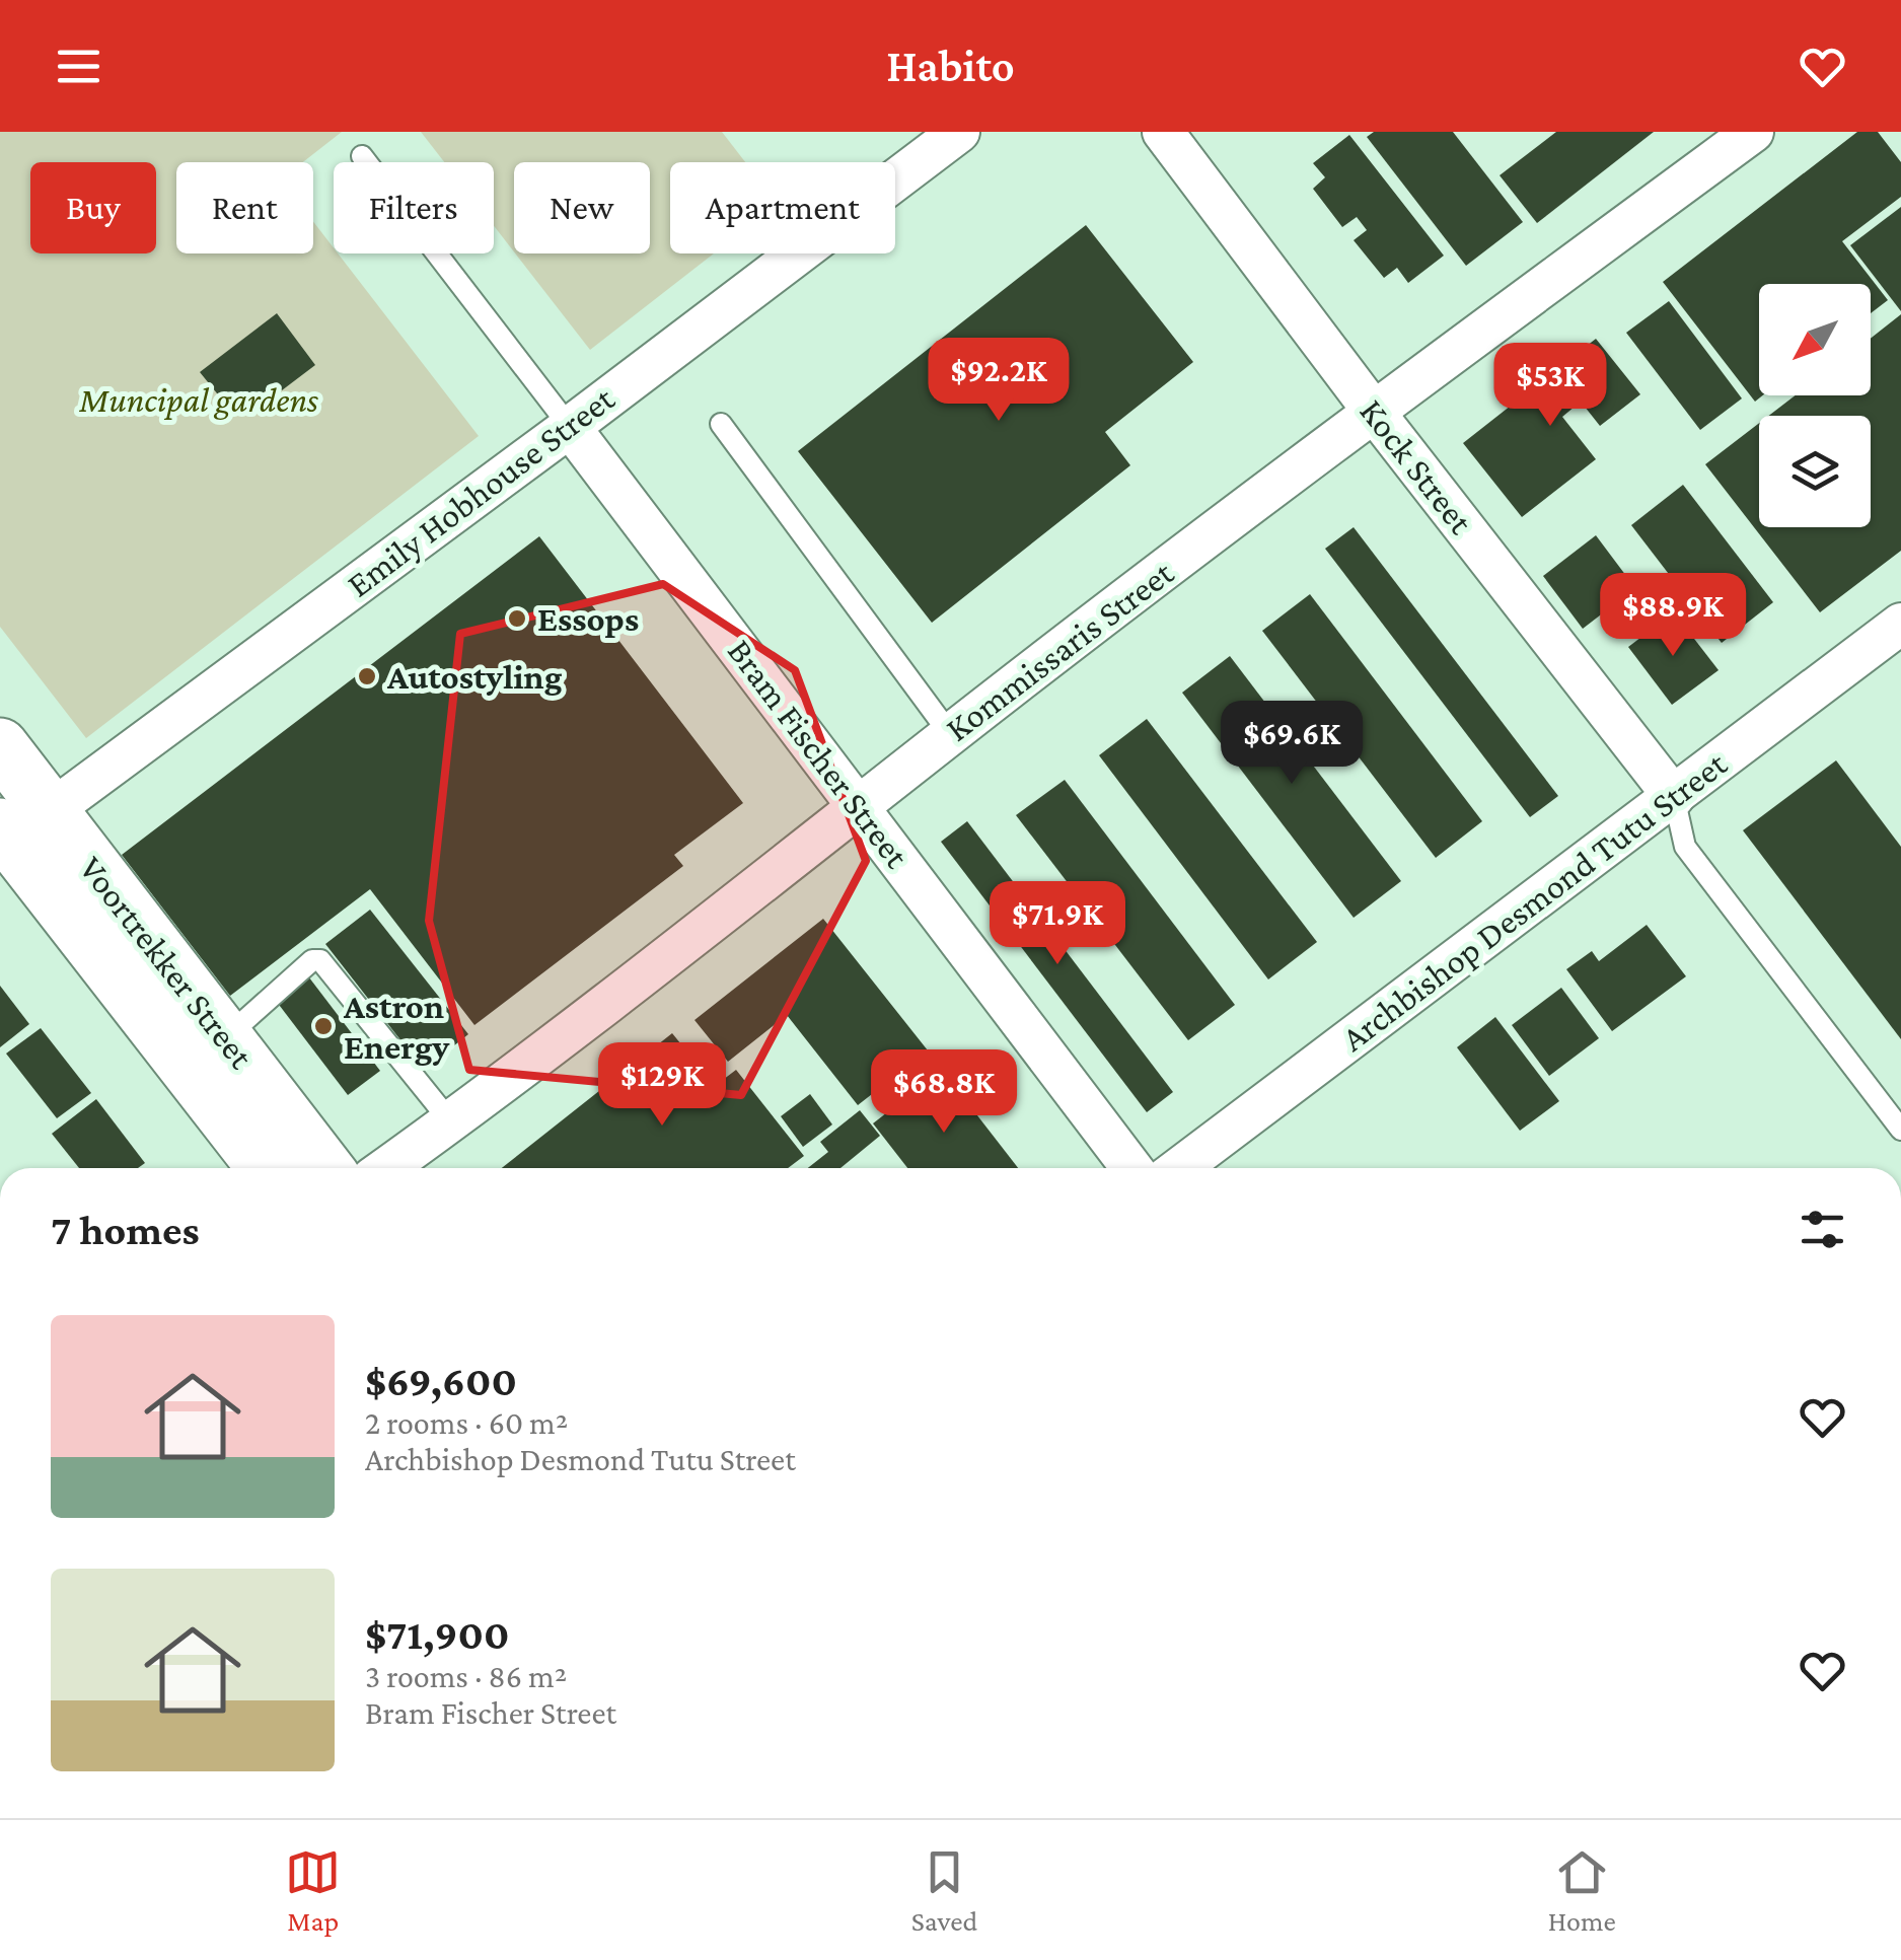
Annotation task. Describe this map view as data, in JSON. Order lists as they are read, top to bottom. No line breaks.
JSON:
{"streets":{"street":["Kock Street","Emily Hobhouse Street","Kommissaris Street","Bram Fischer Street","Archbishop Desmond Tutu Street","Voortrekker Street"]},"crossings":[["Kock Street","Kommissaris Street"],["Kock Street","Archbishop Desmond Tutu Street"],["Emily Hobhouse Street","Bram Fischer Street"],["Emily Hobhouse Street","Voortrekker Street"],["Kommissaris Street","Bram Fischer Street"]],"parks":["Muncipal gardens"],"places":["Essops","Autostyling","Astron Energy"],"north":"bottom left","page":{"header":"Habito","chip":["Buy","Rent","Filters","New","Apartment"],"price":["$92.2K","$53K","$88.9K","$69.6K","$71.9K","$129K","$68.8K"],"heading":"7 homes","list":[{"name":"$69,600","note":"2 rooms · 60 m² · Archbishop Desmond Tutu Street"},{"name":"$71,900","note":"3 rooms · 86 m² · Bram Fischer Street"}],"tabs":["Map","Saved","Home"]}}
